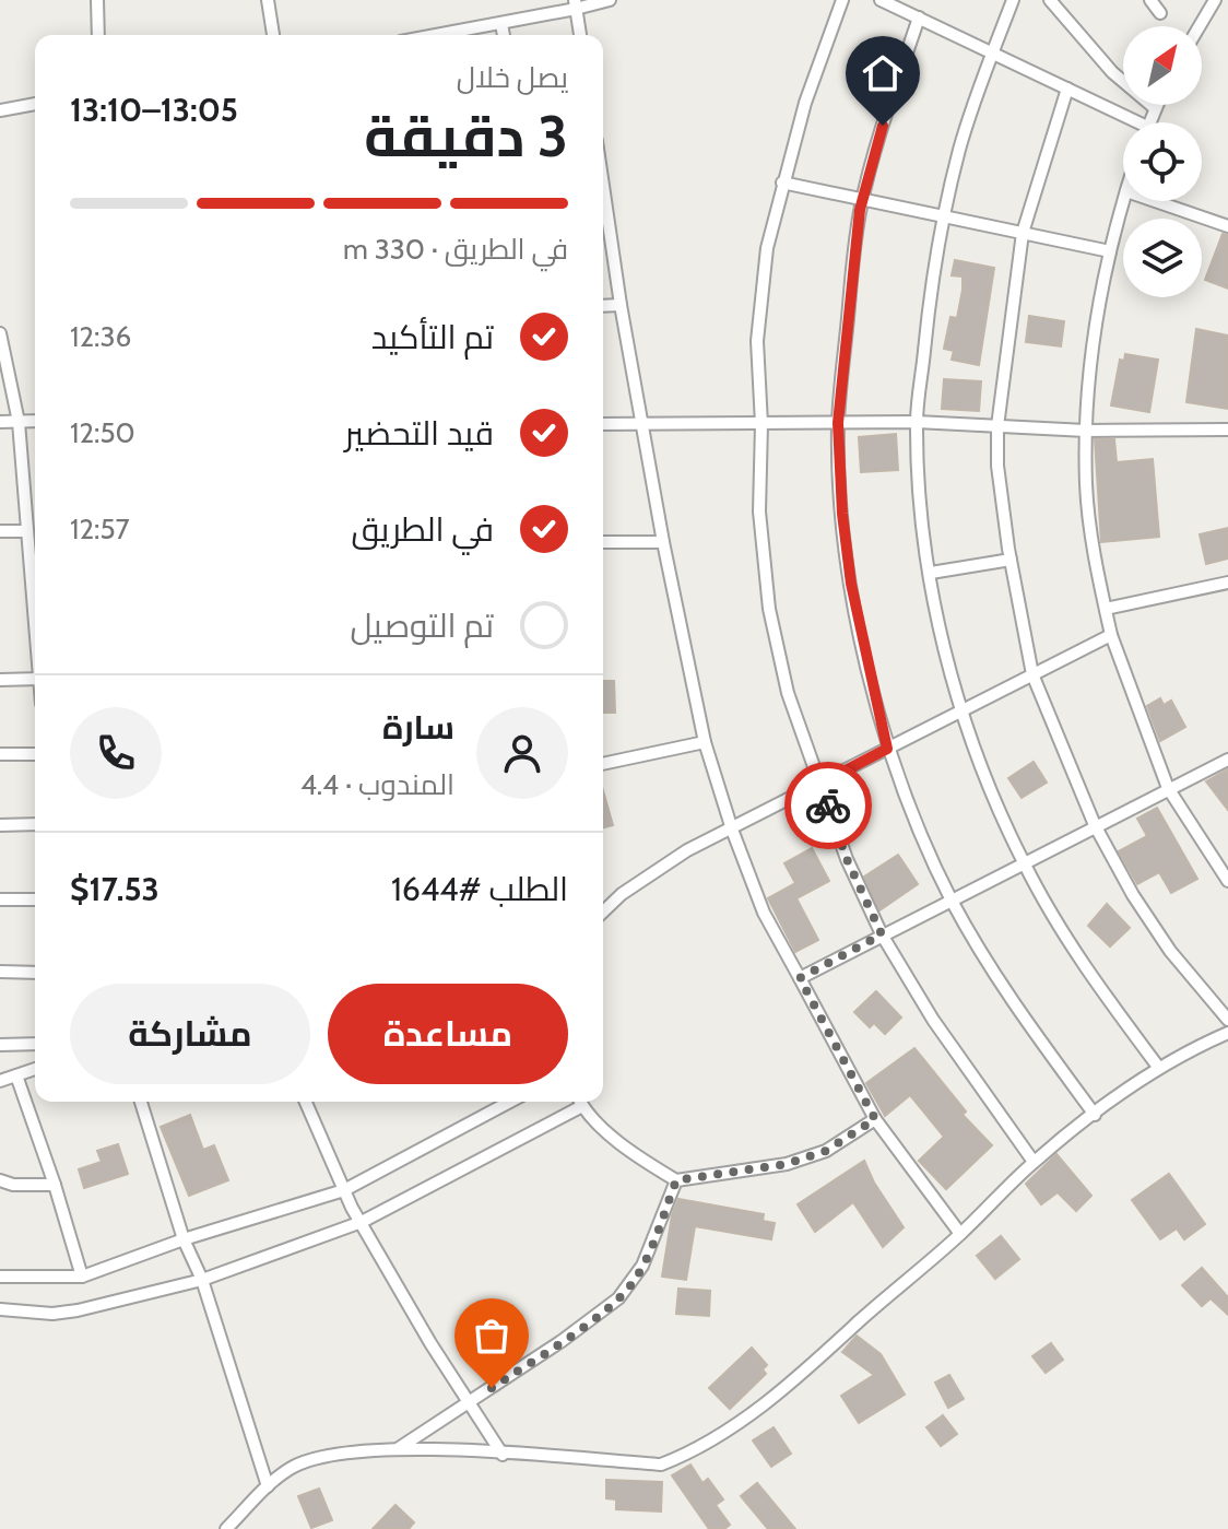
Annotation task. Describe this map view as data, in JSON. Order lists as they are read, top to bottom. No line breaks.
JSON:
{"north":"top right","page":{"heading":["3 دقيقة","يصل خلال","13:05–13:10"],"panel":["سارة","المندوب · 4.4","الطلب #1644","$17.53"],"bar":"في الطريق · 330 m","list":[["تم التأكيد","12:36"],["قيد التحضير","12:50"],["في الطريق","12:57"],"تم التوصيل"],"buttons":["مساعدة","مشاركة"]}}
